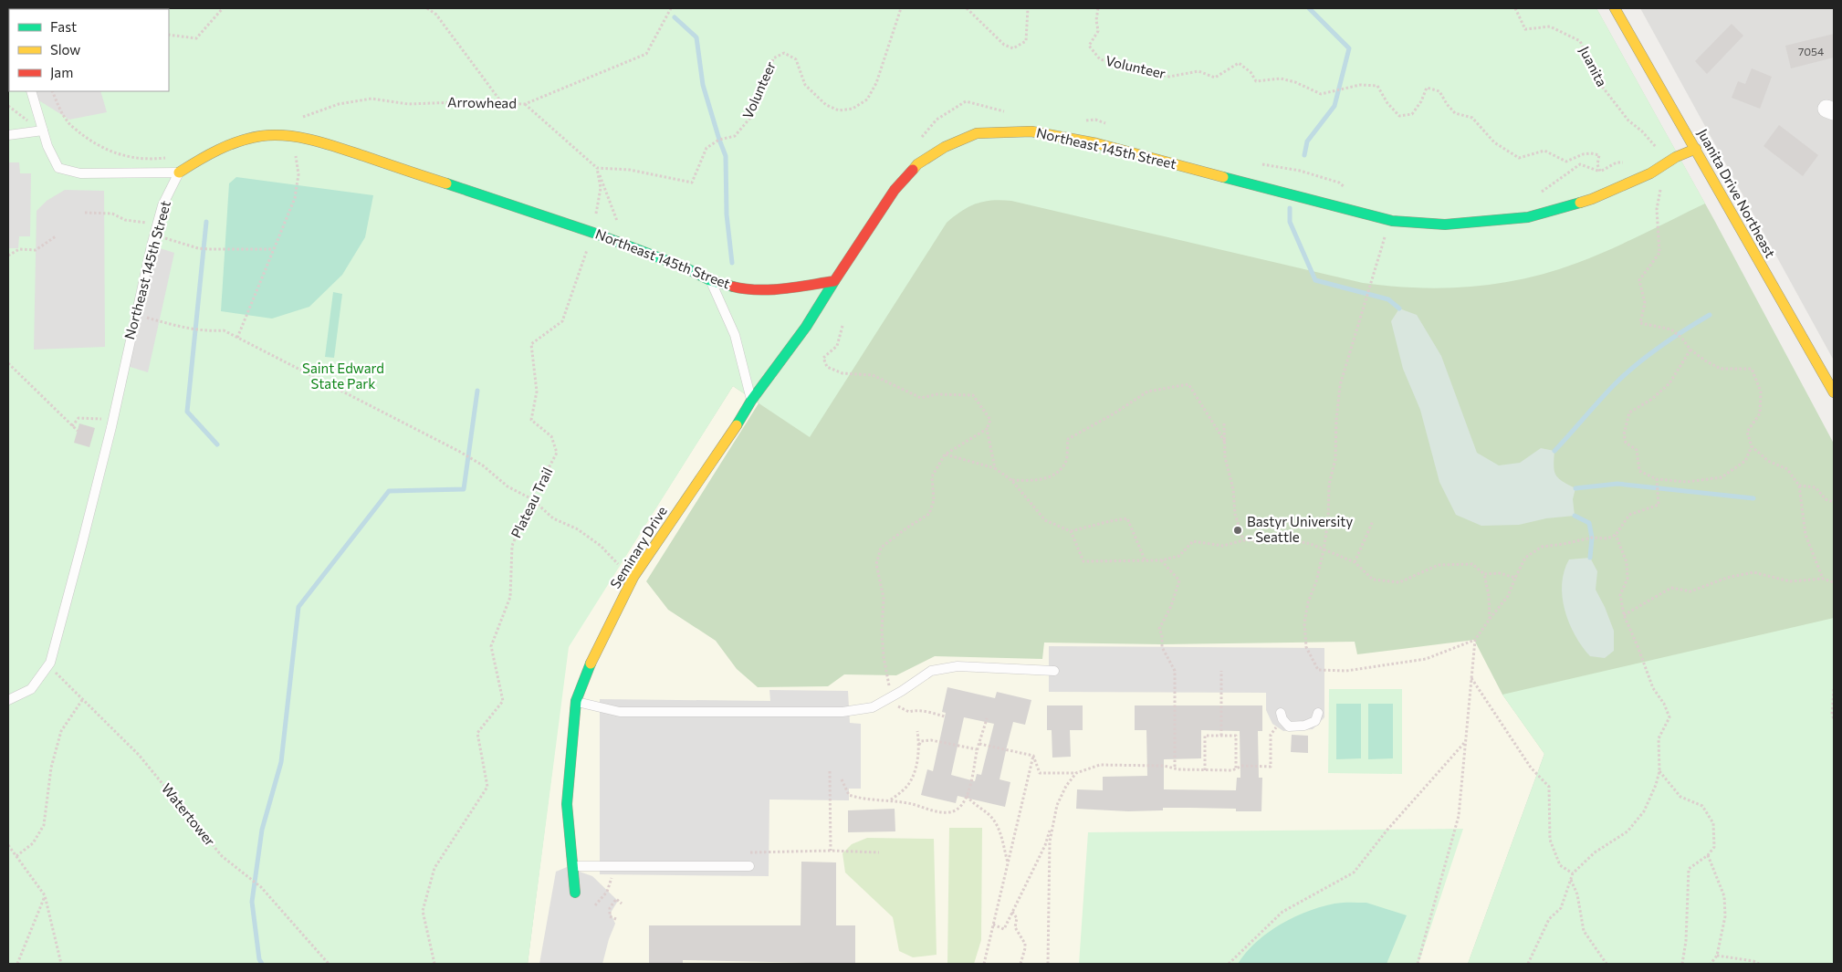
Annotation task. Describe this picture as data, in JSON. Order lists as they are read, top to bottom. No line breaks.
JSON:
{"streets":{"street":["Northeast 145th Street","Juanita Drive Northeast","Seminary Drive"],"path":["Juanita","Volunteer","Arrowhead","Plateau Trail","Watertower"]},"crossings":[["Northeast 145th Street","Juanita Drive Northeast"],["Northeast 145th Street","Plateau Trail"],["Northeast 145th Street","Seminary Drive"],["Northeast 145th Street","Watertower"]],"parks":["Saint Edward State Park"],"places":["Bastyr University - Seattle"],"house_numbers":["7054"],"legend":["Fast","Slow","Jam"]}
